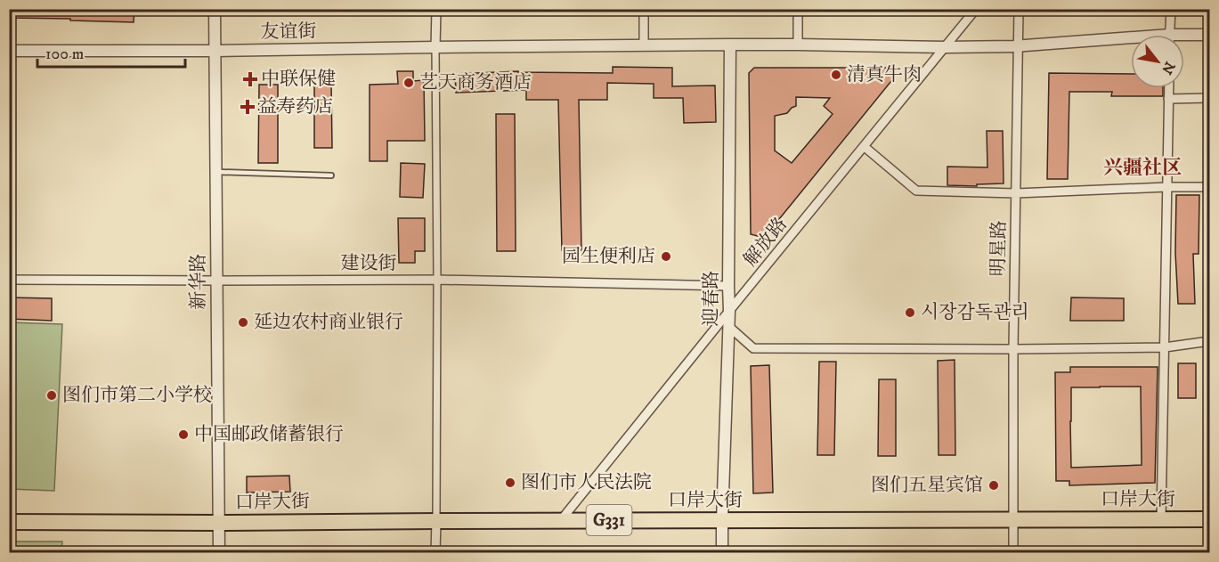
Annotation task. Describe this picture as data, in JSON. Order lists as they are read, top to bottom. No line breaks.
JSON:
{"streets":{"highway":["口岸大街","G331"],"street":["友谊街","解放路","明星路","建设街","新华路","迎春路"]},"crossings":[["友谊街","解放路"],["友谊街","明星路"],["友谊街","新华路"],["友谊街","迎春路"],["解放路","迎春路"],["解放路","口岸大街"],["明星路","口岸大街"],["建设街","新华路"],["建设街","迎春路"],["新华路","口岸大街"],["迎春路","口岸大街"]],"districts":["兴疆社区"],"places":{"other":["清真牛肉","艺天商务酒店","园生便利店","시장감독관리","延边农村商业银行","图们市第二小学校","中国邮政储蓄银行","图们市人民法院","图们五星宾馆"],"health":["中联保健","益寿药店"]},"scale_bar":"100 m","north":"bottom right"}
